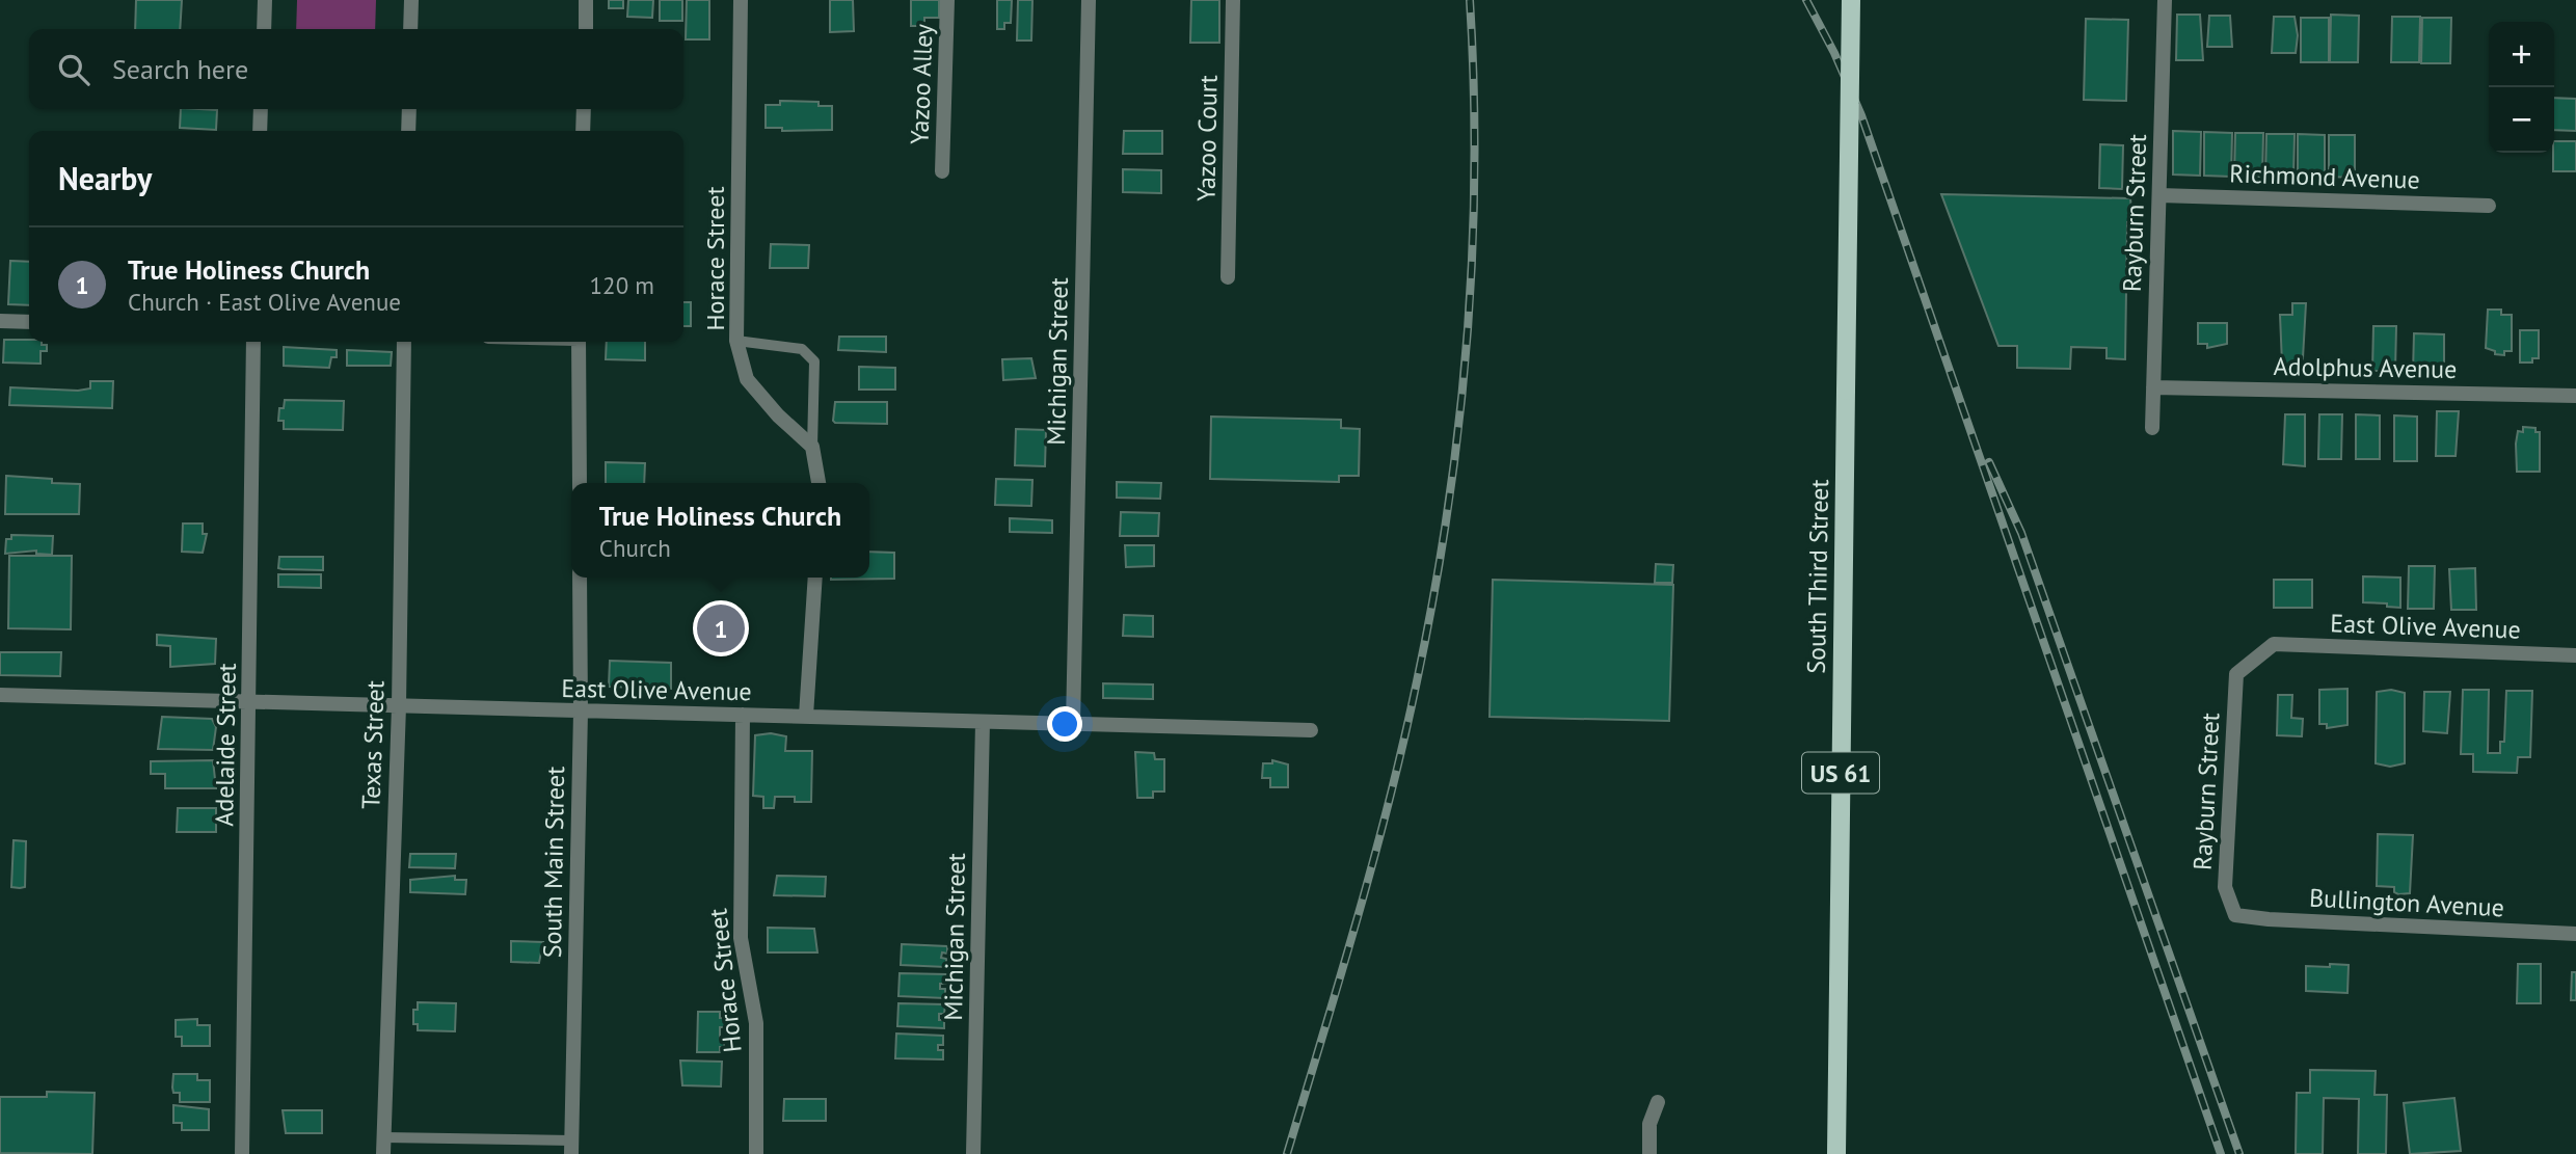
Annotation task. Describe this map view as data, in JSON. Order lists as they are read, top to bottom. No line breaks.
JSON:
{"streets":{"main road":["South Third Street","US 61"],"street":["Yazoo Alley","Yazoo Court","Richmond Avenue","Rayburn Street","Horace Street","Michigan Street","Adolphus Avenue","East Olive Avenue","Adelaide Street","Texas Street","South Main Street","Bullington Avenue"]},"crossings":[["Richmond Avenue","Rayburn Street"],["Rayburn Street","Adolphus Avenue"],["Rayburn Street","East Olive Avenue"],["Rayburn Street","Bullington Avenue"],["Horace Street","East Olive Avenue"],["Michigan Street","East Olive Avenue"],["East Olive Avenue","Adelaide Street"],["East Olive Avenue","Texas Street"],["East Olive Avenue","South Main Street"]],"page":{"map_buttons":["+","−"],"search":"Search here","heading":"Nearby","list":[{"mark":"1","name":"True Holiness Church","note":"Church · East Olive Avenue","value":"120 m"}],"popup":["True Holiness Church","Church"],"pins":"1"}}
